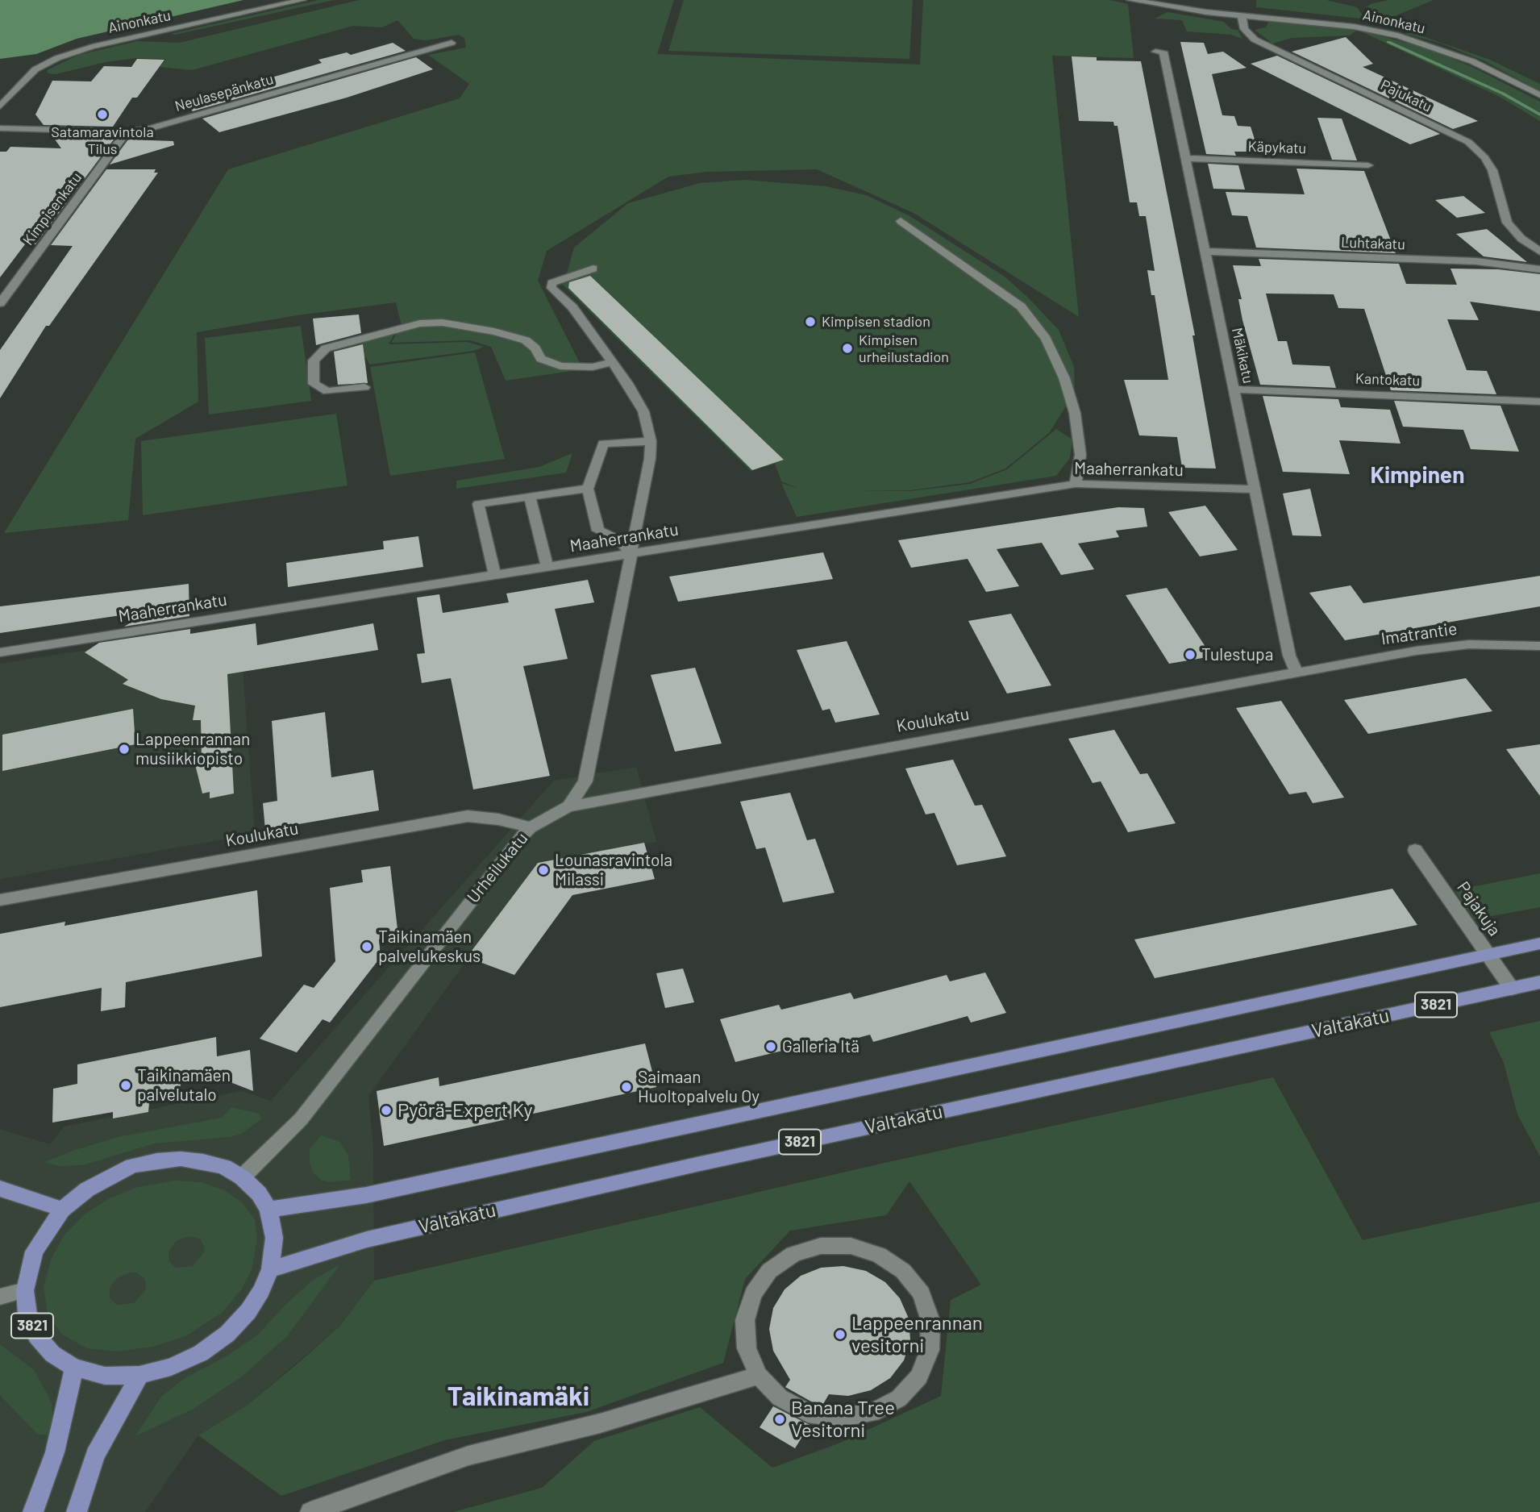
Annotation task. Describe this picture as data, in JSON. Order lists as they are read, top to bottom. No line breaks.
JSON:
{"streets":{"main road":["3821","Valtakatu"],"street":["Ainonkatu","Neulasepänkatu","Pajukatu","Käpykatu","Kimpisenkatu","Luhtakatu","Mäkikatu","Kantokatu","Maaherrankatu","Imatrantie","Koulukatu","Urheilukatu","Pajakuja"]},"crossings":[["Ainonkatu","Pajukatu"],["Neulasepänkatu","Kimpisenkatu"],["Käpykatu","Mäkikatu"],["Luhtakatu","Mäkikatu"],["Mäkikatu","Kantokatu"],["Mäkikatu","Maaherrankatu"],["Mäkikatu","Imatrantie"],["Mäkikatu","Koulukatu"],["Maaherrankatu","Urheilukatu"],["Imatrantie","Koulukatu"],["Koulukatu","Urheilukatu"],["Urheilukatu","3821"],["Pajakuja","3821"],["Pajakuja","Valtakatu"],["3821","Valtakatu"]],"districts":["Kimpinen","Taikinamäki"],"places":["Satamaravintola Tilus","Kimpisen stadion","Kimpisen urheilustadion","Tulestupa","Lappeenrannan musiikkiopisto","Lounasravintola Milassi","Taikinamäen palvelukeskus","Galleria Itä","Taikinamäen palvelutalo","Saimaan Huoltopalvelu Oy","Pyörä-Expert Ky","Lappeenrannan vesitorni","Banana Tree Vesitorni"]}
